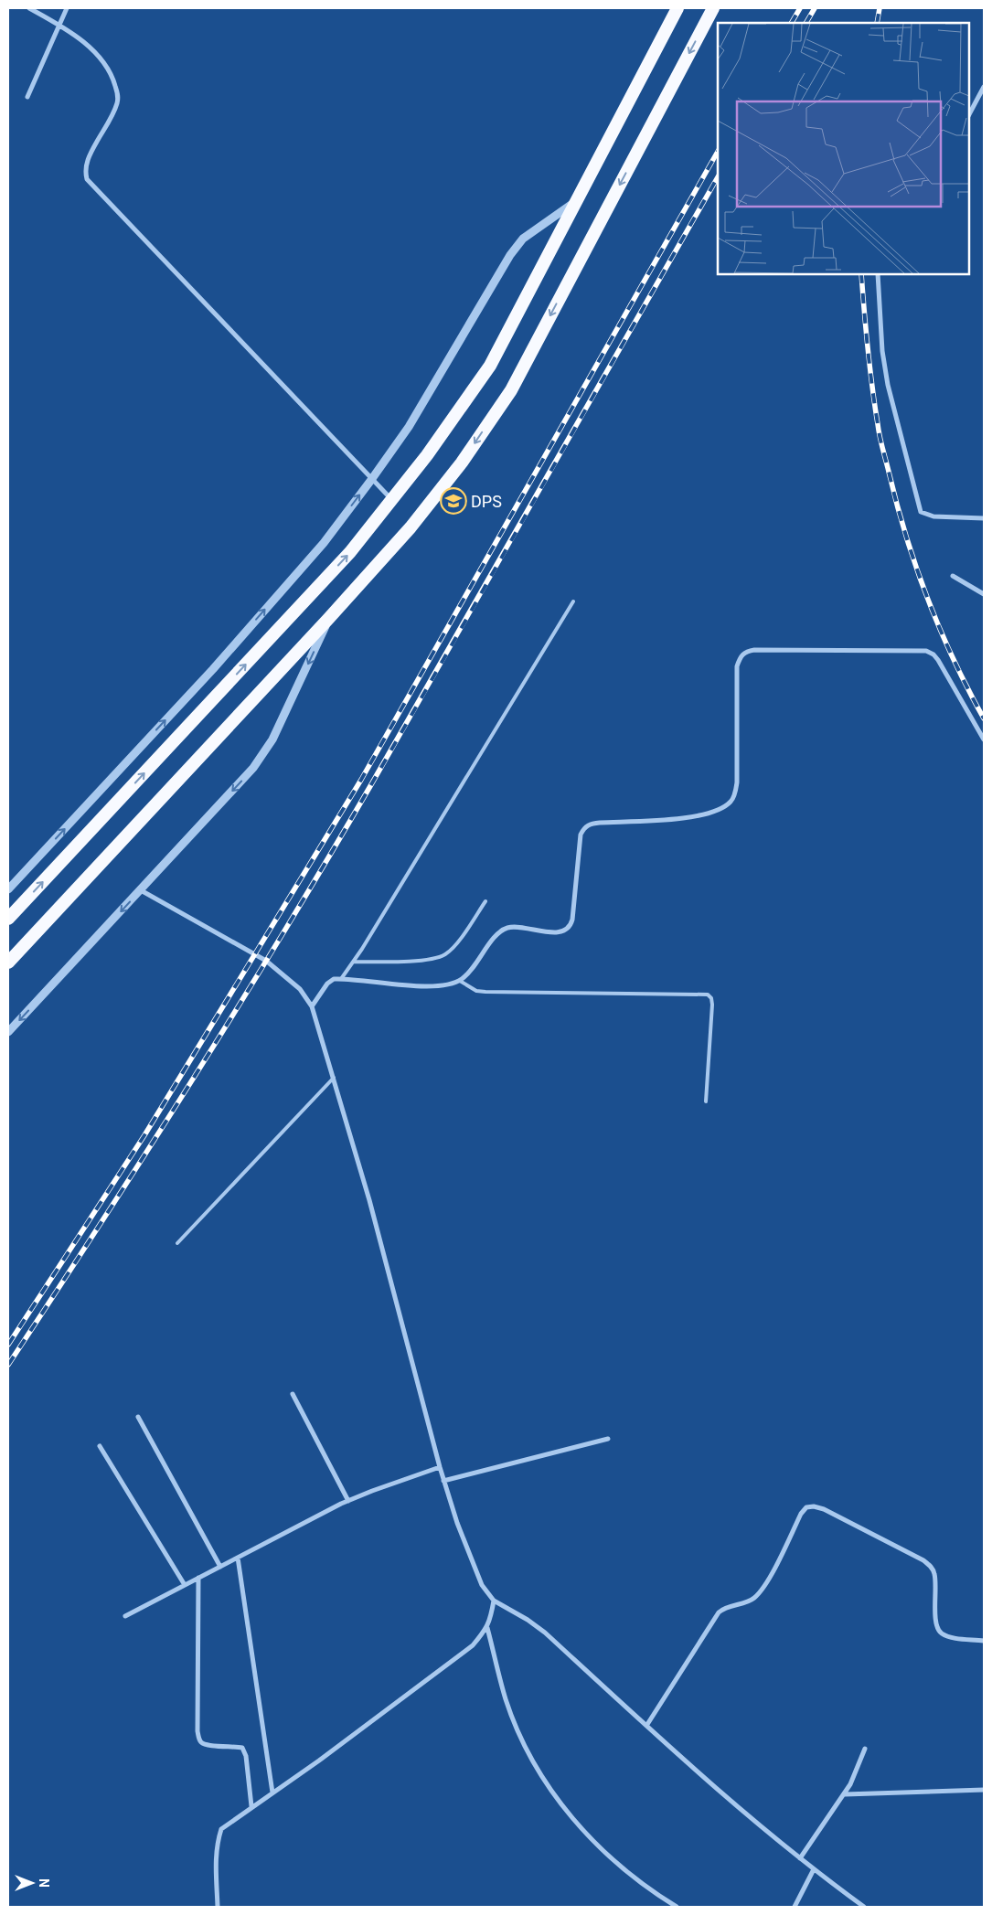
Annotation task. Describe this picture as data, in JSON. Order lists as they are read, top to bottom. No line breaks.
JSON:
{"places":{"school or university":["DPS"]},"north":"right"}
